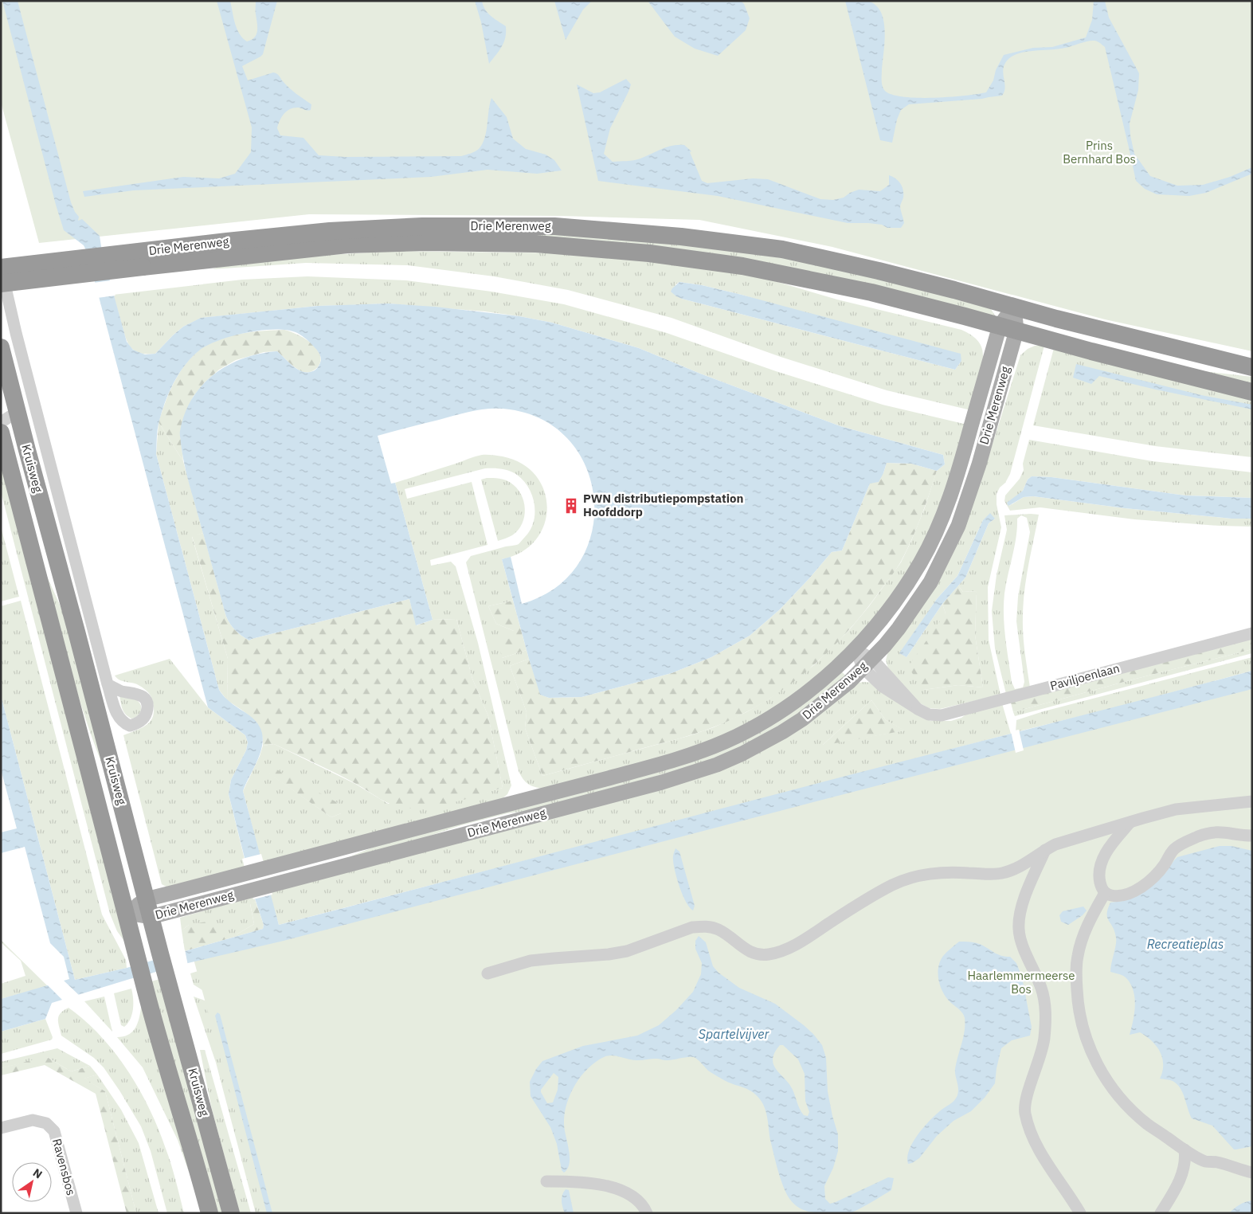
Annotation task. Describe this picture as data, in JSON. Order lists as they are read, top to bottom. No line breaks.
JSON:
{"streets":{"highway":["Drie Merenweg","Kruisweg"],"street":["Paviljoenlaan","Ravensbos"]},"crossings":[["Drie Merenweg","Kruisweg"],["Drie Merenweg","Paviljoenlaan"]],"water":["Recreatieplas","Spartelvijver"],"parks":["Prins Bernhard Bos","Haarlemmermeerse Bos"],"places":{"building":["PWN distributiepompstation Hoofddorp"]},"north":"top right"}
